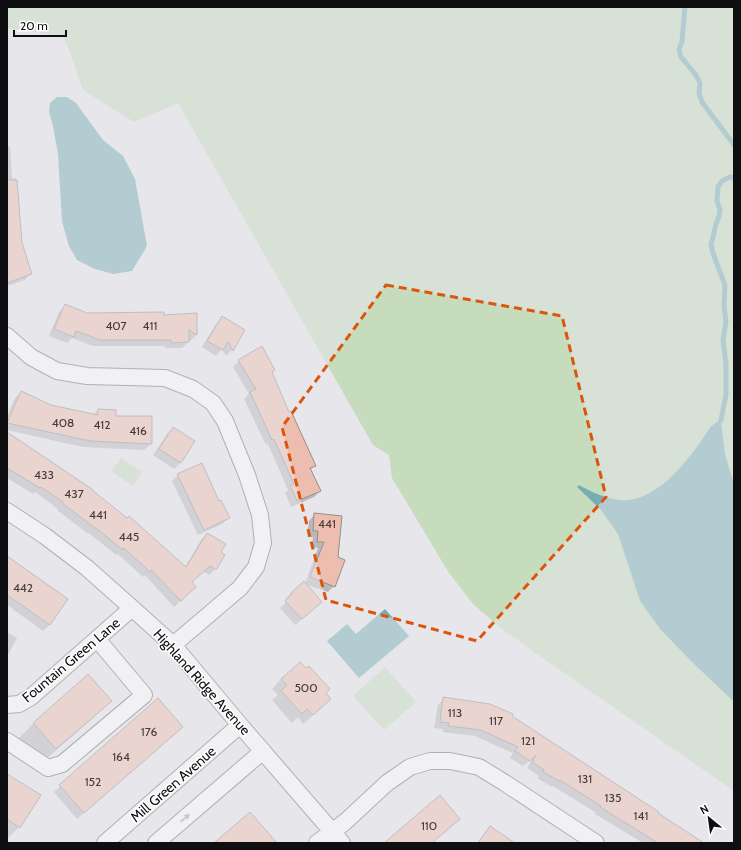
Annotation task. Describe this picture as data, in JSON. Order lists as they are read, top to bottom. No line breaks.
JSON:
{"streets":{"street":["Fountain Green Lane","Highland Ridge Avenue","Mill Green Avenue"]},"crossings":[["Fountain Green Lane","Highland Ridge Avenue"],["Highland Ridge Avenue","Mill Green Avenue"]],"house_numbers":["407","411","408","412","416","433","437","441","441","445","442","500","113","117","176","121","164","131","152","135","141","110"],"scale_bar":"20 m","north":"top left"}
